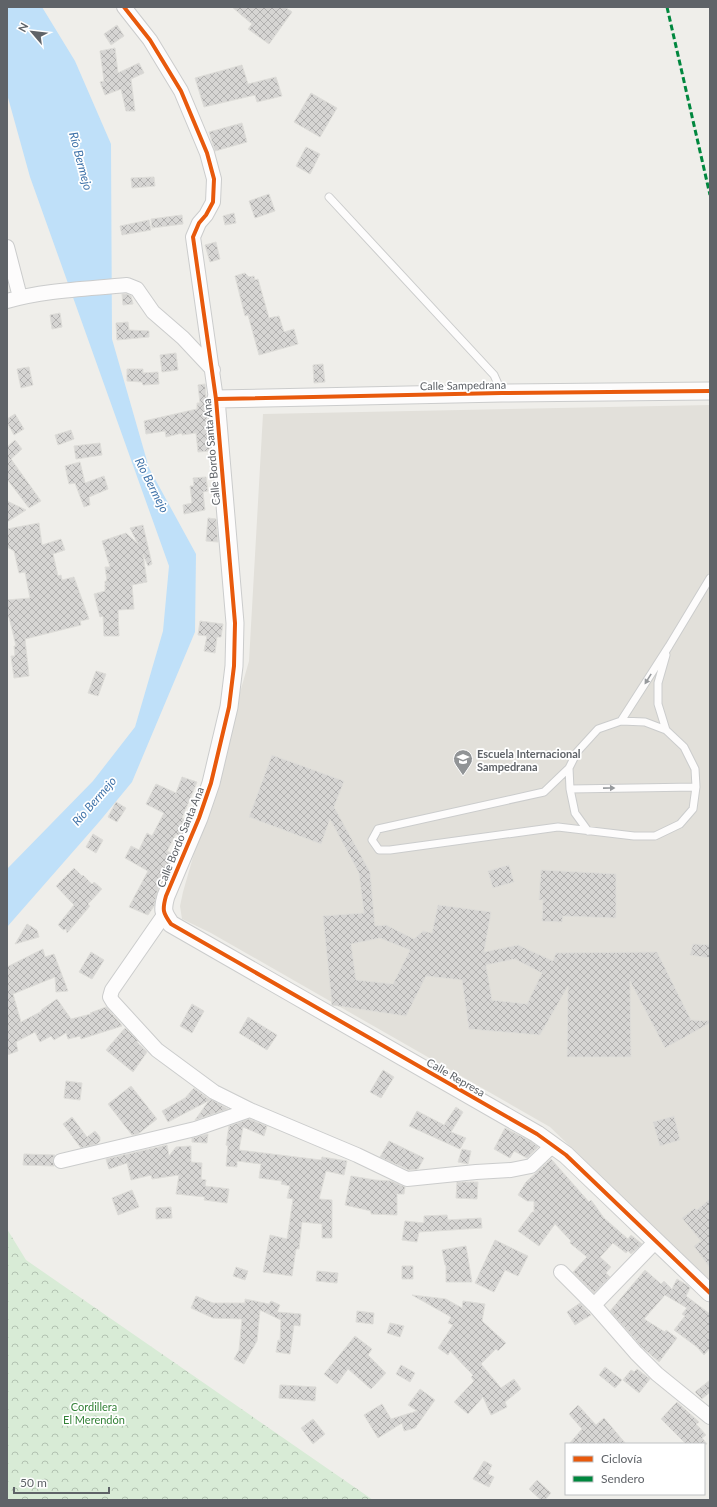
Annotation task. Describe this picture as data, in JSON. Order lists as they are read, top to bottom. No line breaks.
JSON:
{"streets":{"street":["Calle Sampedrana","Calle Bordo Santa Ana","Calle Represa"]},"crossings":[["Calle Sampedrana","Calle Bordo Santa Ana"],["Calle Bordo Santa Ana","Calle Represa"]],"water":["Río Bermejo"],"parks":["Cordillera El Merendón"],"places":{"school or university":["Escuela Internacional Sampedrana"]},"legend":["Ciclovía","Sendero"],"scale_bar":"50 m","north":"top left"}
